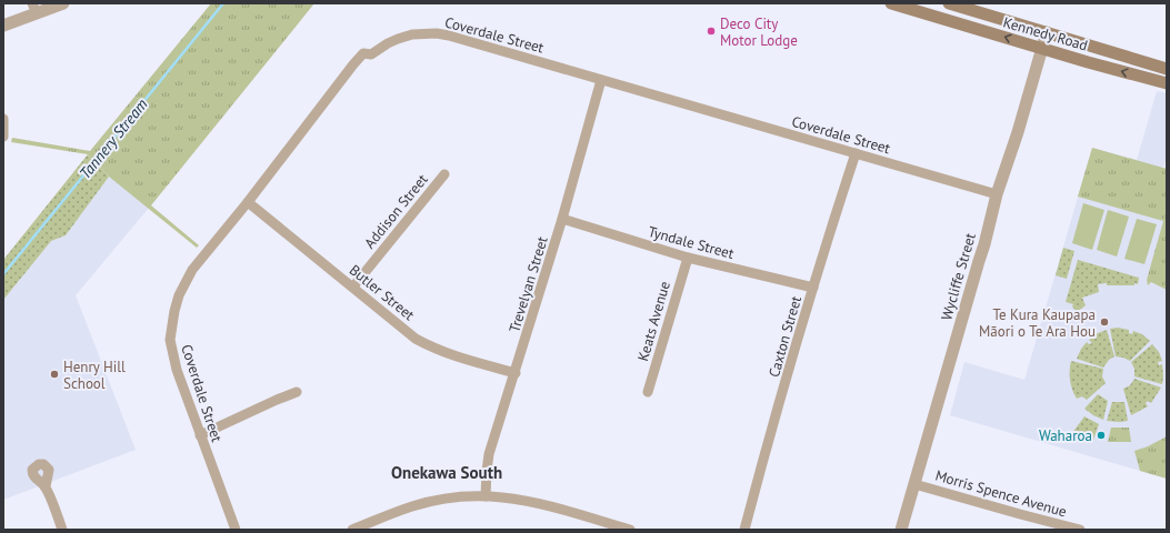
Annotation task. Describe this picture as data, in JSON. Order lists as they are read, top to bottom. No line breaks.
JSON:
{"streets":{"main road":["Kennedy Road"],"street":["Coverdale Street","Addison Street","Tyndale Street","Wycliffe Street","Trevelyan Street","Butler Street","Keats Avenue","Caxton Street","Morris Spence Avenue"]},"crossings":[["Kennedy Road","Wycliffe Street"],["Coverdale Street","Wycliffe Street"],["Coverdale Street","Trevelyan Street"],["Coverdale Street","Butler Street"],["Coverdale Street","Caxton Street"],["Addison Street","Butler Street"],["Tyndale Street","Trevelyan Street"],["Tyndale Street","Keats Avenue"],["Tyndale Street","Caxton Street"],["Wycliffe Street","Morris Spence Avenue"],["Trevelyan Street","Butler Street"]],"districts":["Onekawa South"],"water":["Tannery Stream"],"places":["Deco City Motor Lodge","Te Kura Kaupapa Māori o Te Ara Hou","Henry Hill School","Waharoa"]}
